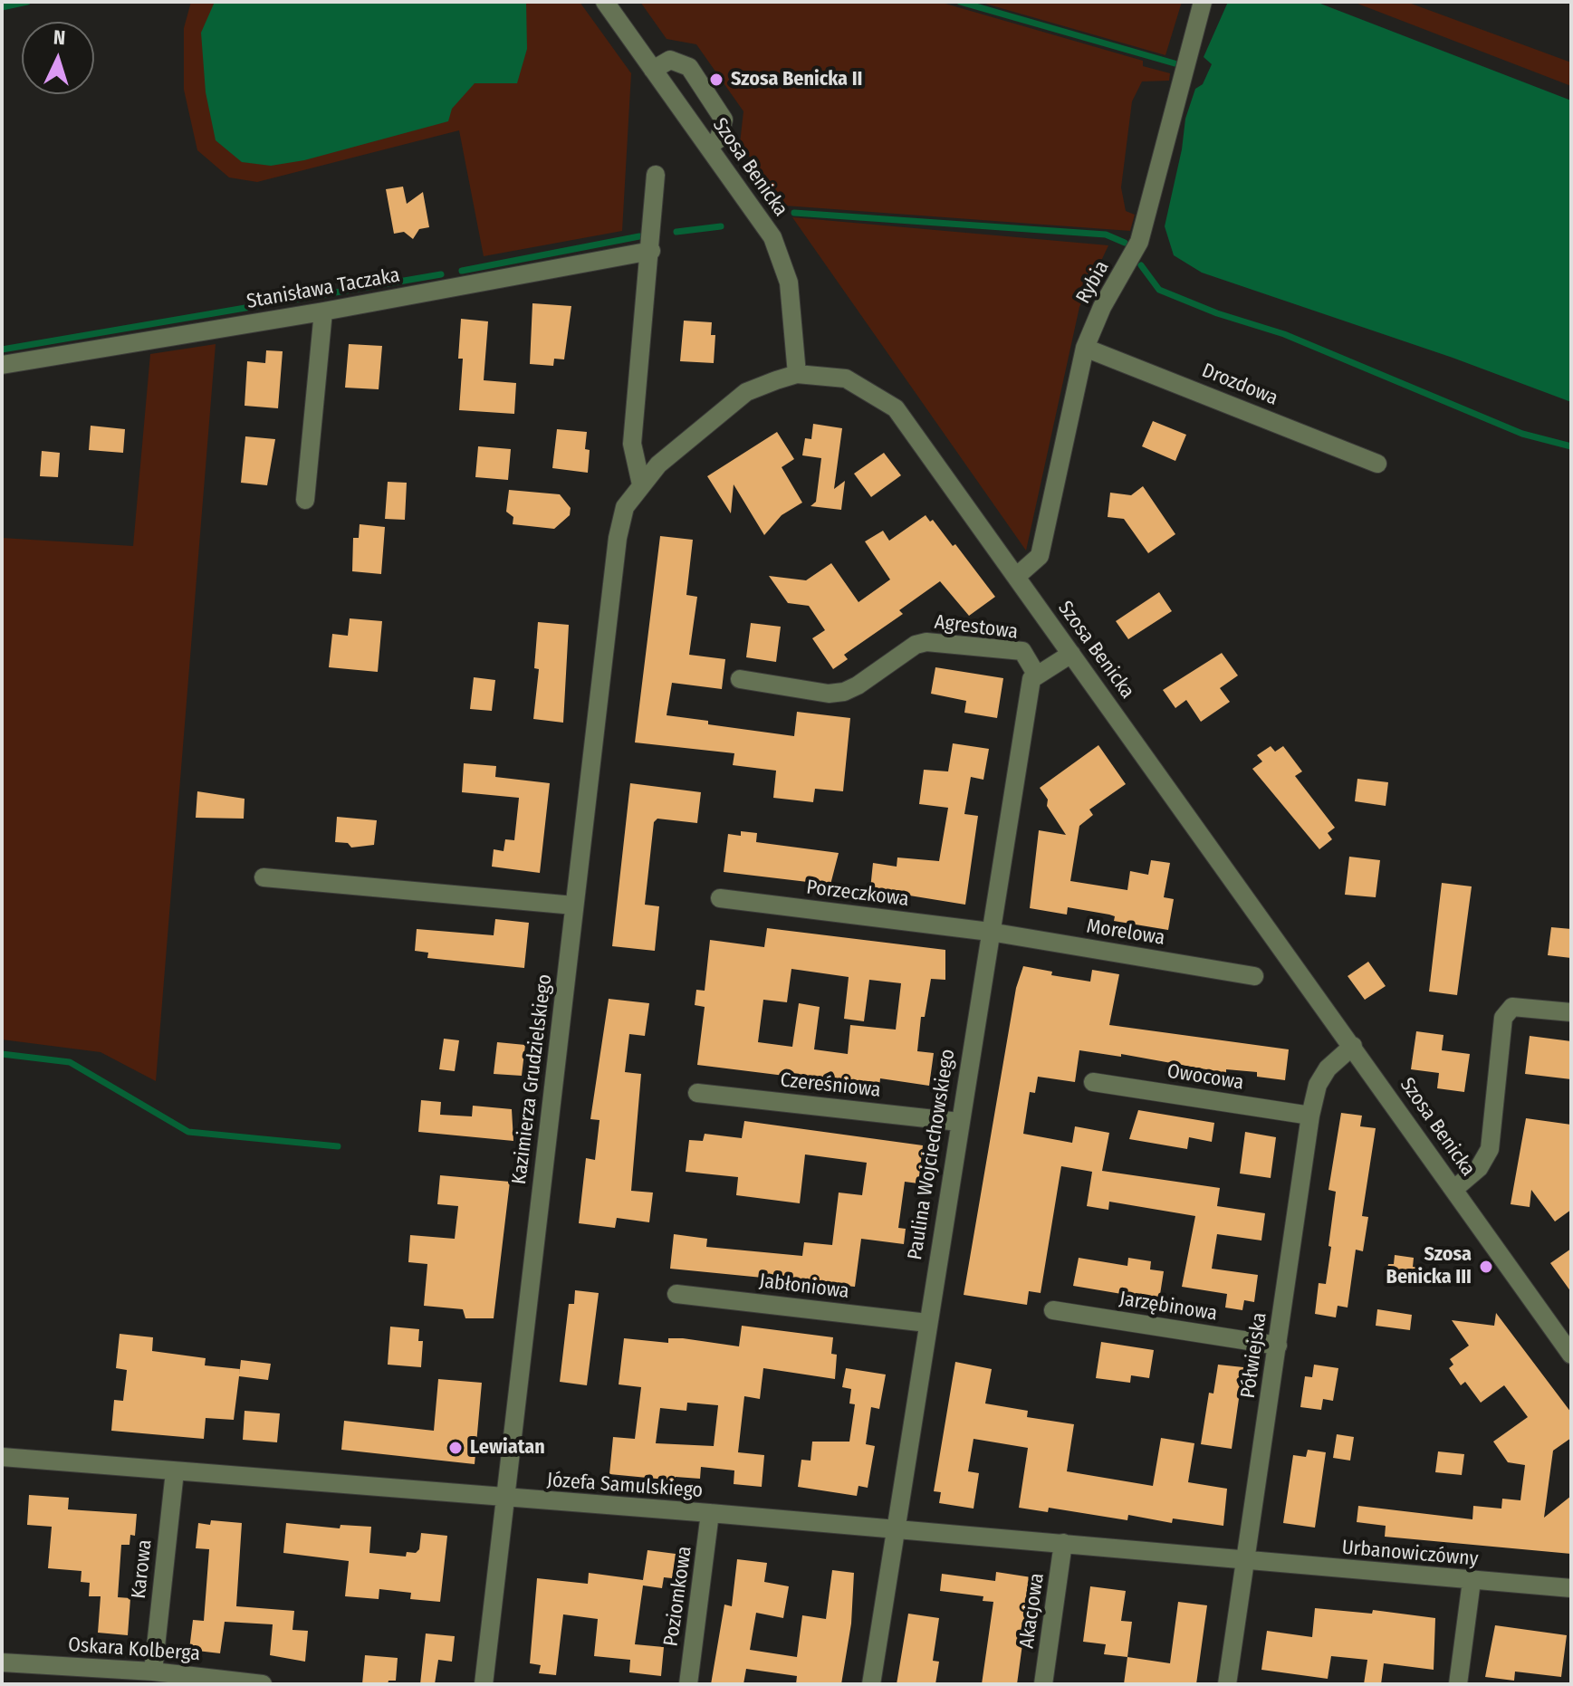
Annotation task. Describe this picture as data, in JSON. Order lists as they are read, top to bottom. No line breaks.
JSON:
{"streets":{"street":["Szosa Benicka","Rybia","Stanisława Taczaka","Drozdowa","Agrestowa","Porzeczkowa","Morelowa","Owocowa","Kazimierza Grudzielskiego","Czereśniowa","Paulina Wojciechowskiego","Jabłoniowa","Jarzębinowa","Półwiejska","Józefa Samulskiego","Urbanowiczówny","Karowa","Poziomkowa","Akacjowa","Oskara Kolberga"]},"crossings":[["Szosa Benicka","Rybia"],["Szosa Benicka","Kazimierza Grudzielskiego"],["Szosa Benicka","Półwiejska"],["Rybia","Drozdowa"],["Agrestowa","Paulina Wojciechowskiego"],["Porzeczkowa","Morelowa"],["Porzeczkowa","Paulina Wojciechowskiego"],["Morelowa","Paulina Wojciechowskiego"],["Owocowa","Półwiejska"],["Kazimierza Grudzielskiego","Józefa Samulskiego"],["Czereśniowa","Paulina Wojciechowskiego"],["Paulina Wojciechowskiego","Jabłoniowa"],["Paulina Wojciechowskiego","Józefa Samulskiego"],["Jarzębinowa","Półwiejska"],["Półwiejska","Józefa Samulskiego"],["Półwiejska","Urbanowiczówny"],["Józefa Samulskiego","Urbanowiczówny"],["Józefa Samulskiego","Karowa"],["Józefa Samulskiego","Poziomkowa"],["Józefa Samulskiego","Akacjowa"],["Karowa","Oskara Kolberga"]],"places":["Szosa Benicka II","Szosa Benicka III","Lewiatan"],"north":"top"}
